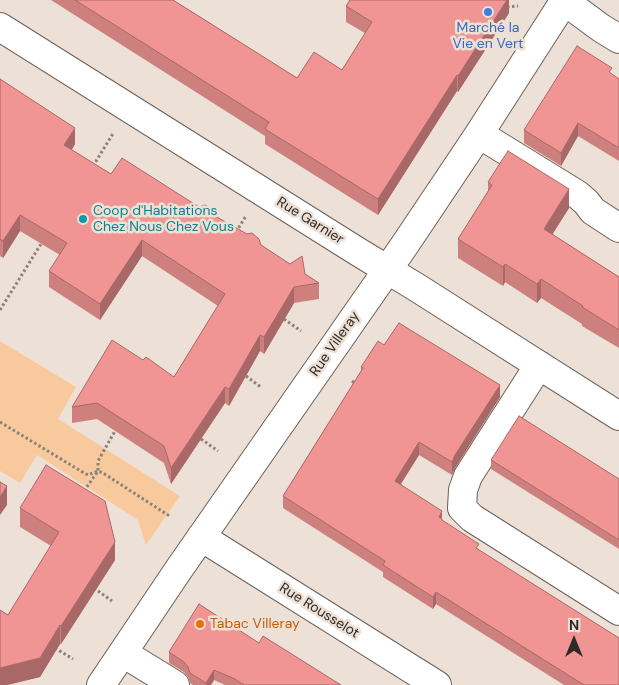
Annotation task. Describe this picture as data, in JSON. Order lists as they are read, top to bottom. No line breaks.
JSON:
{"streets":{"street":["Rue Garnier","Rue Villeray","Rue Rousselot"]},"crossings":[["Rue Garnier","Rue Villeray"],["Rue Villeray","Rue Rousselot"]],"places":["Marché la Vie en Vert","Coop d'Habitations Chez Nous Chez Vous","Tabac Villeray"],"north":"top"}
